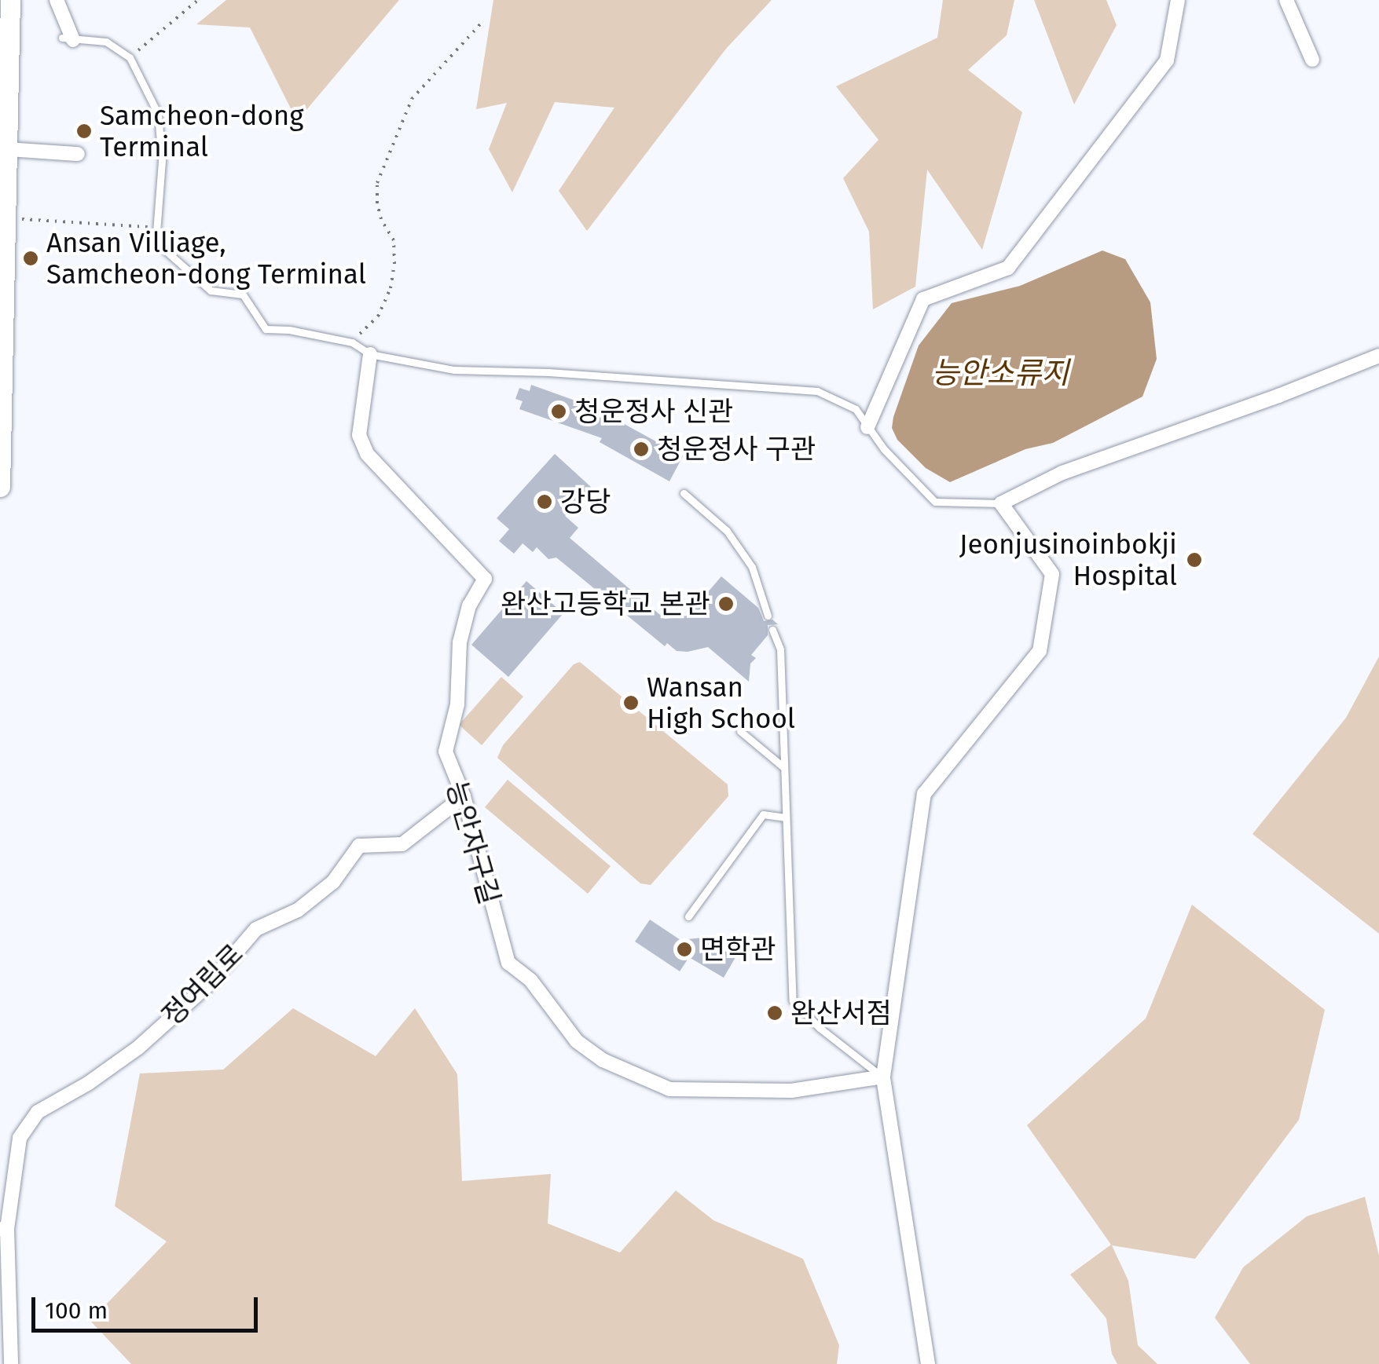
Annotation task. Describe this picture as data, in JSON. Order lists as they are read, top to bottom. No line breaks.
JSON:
{"streets":{"street":["능안자구길","정여립로"]},"crossings":[["능안자구길","정여립로"]],"water":["능안소류지"],"places":["Samcheon-dong Terminal","Ansan Villiage, Samcheon-dong Terminal","청운정사 신관","청운정사 구관","강당","Jeonjusinoinbokji Hospital","완산고등학교 본관","Wansan High School","면학관","완산서점"],"scale_bar":"100 m"}
